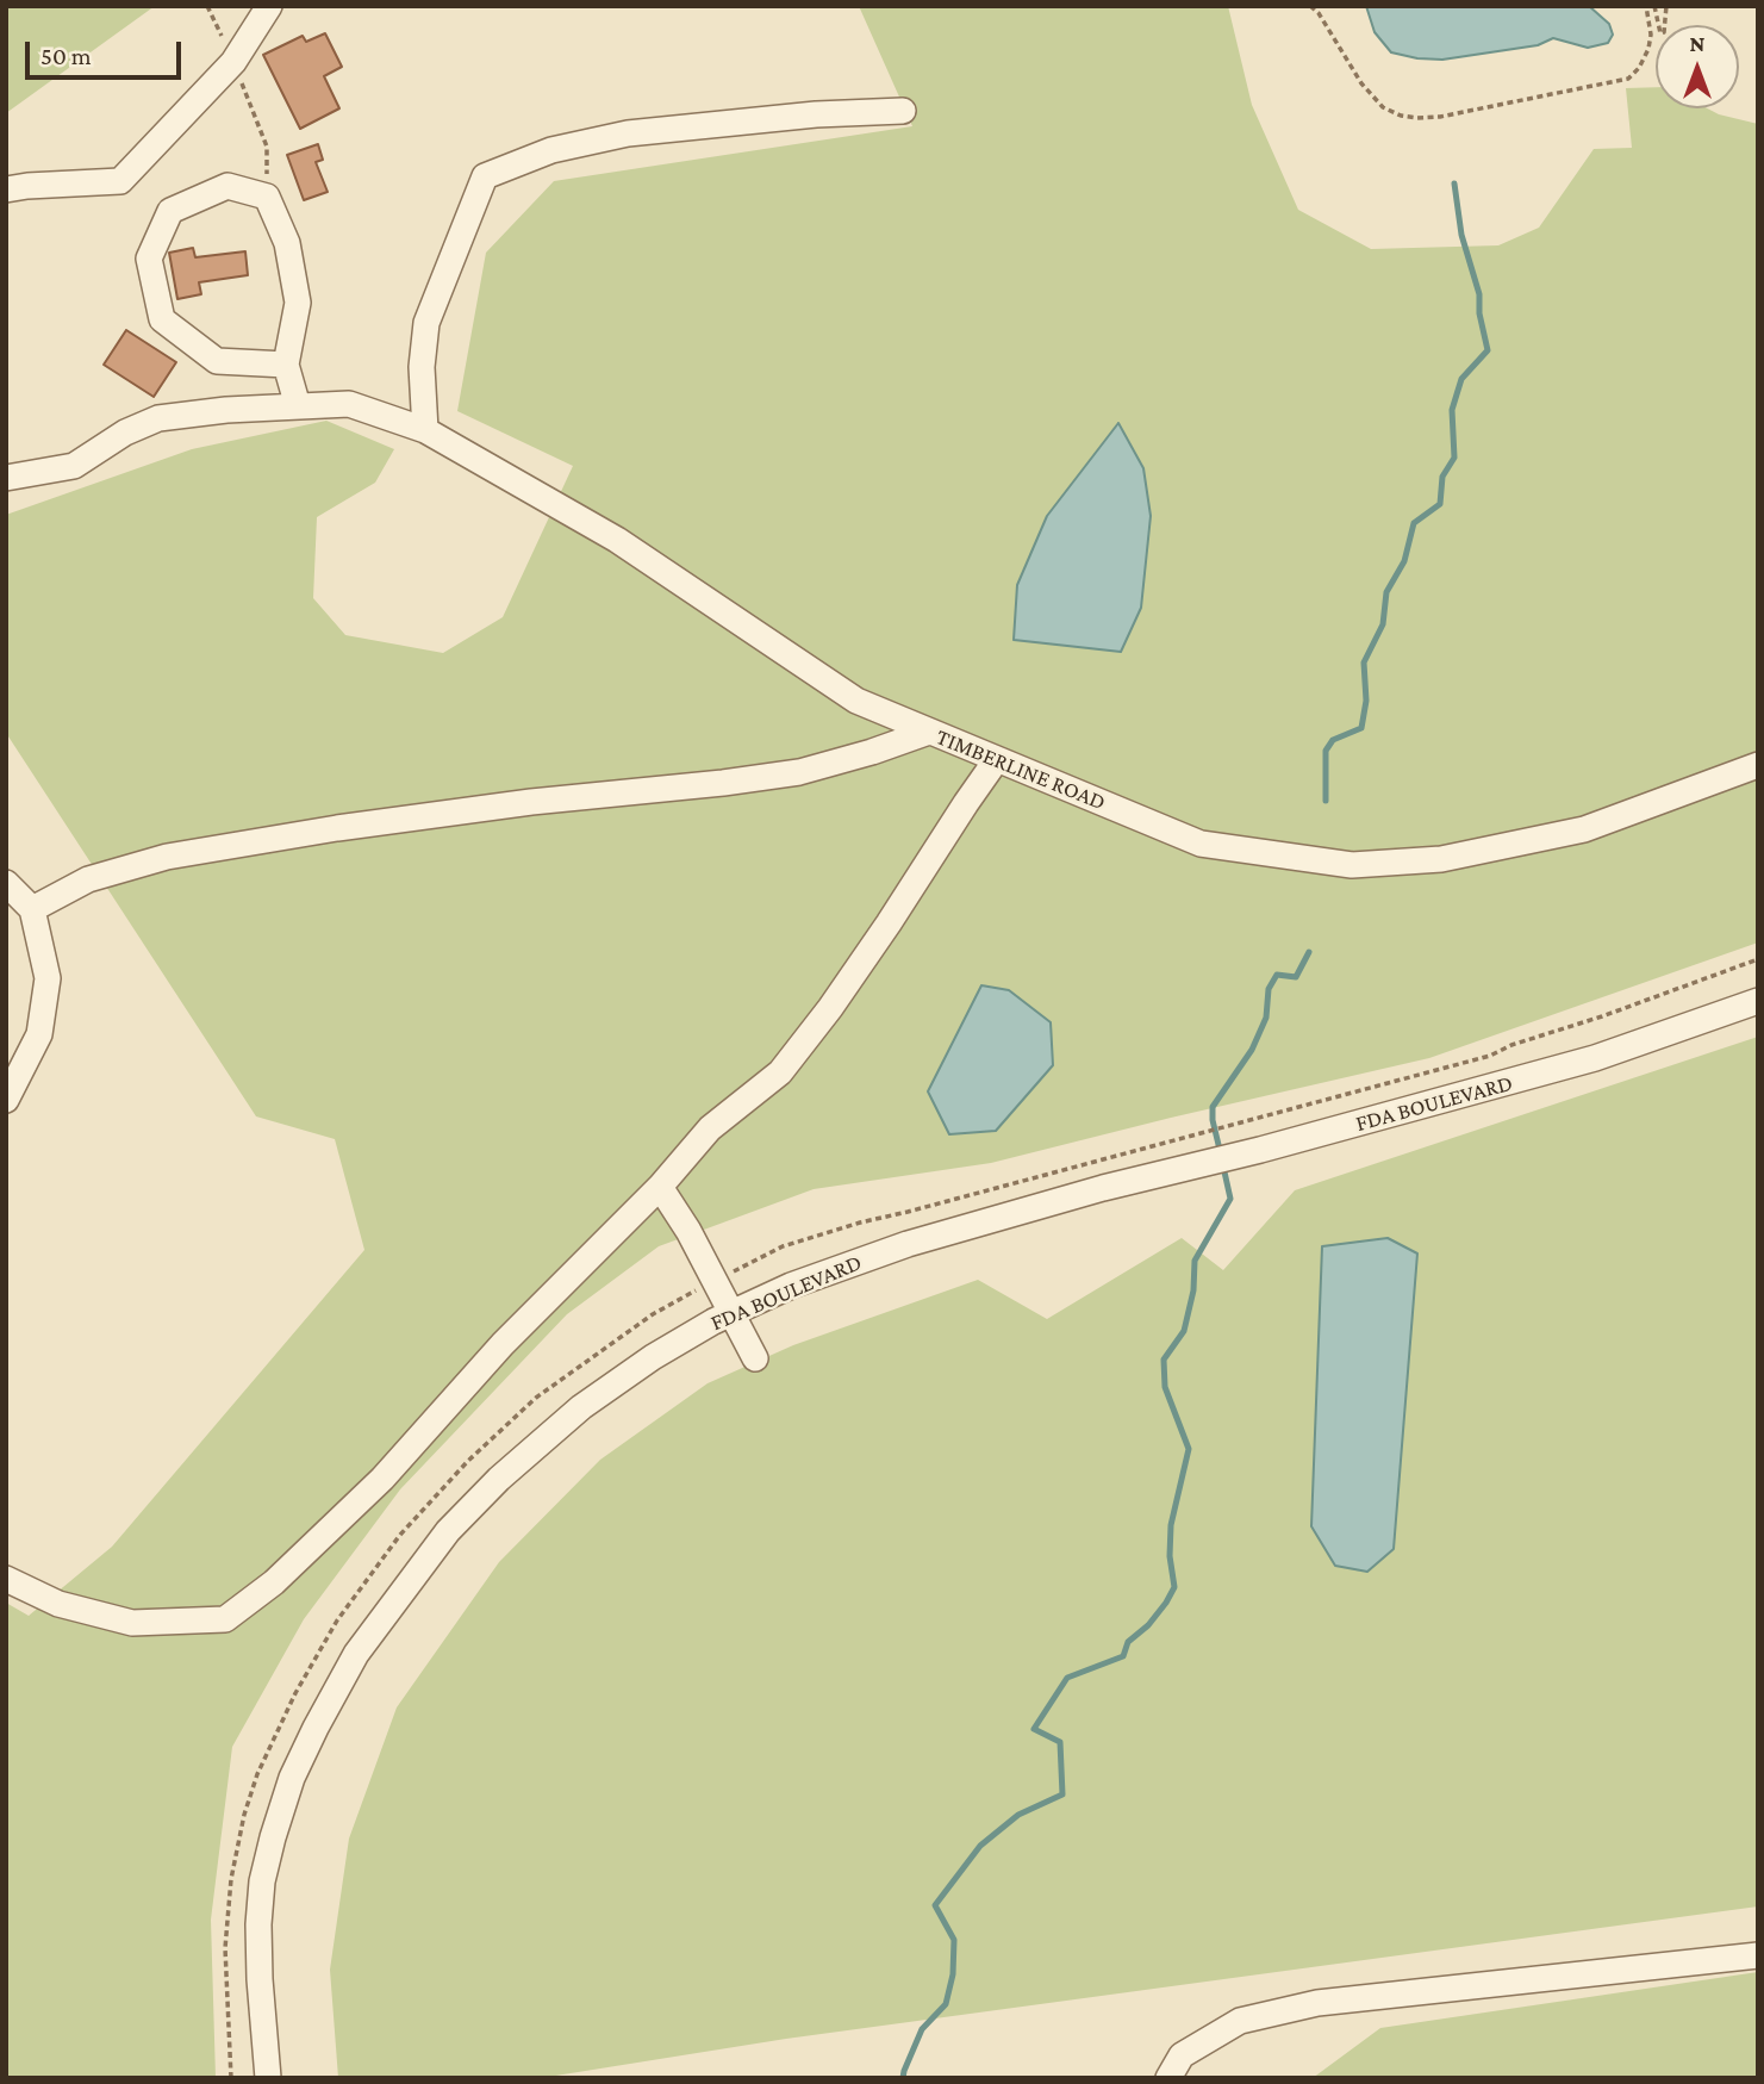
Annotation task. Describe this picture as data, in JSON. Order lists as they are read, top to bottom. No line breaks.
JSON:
{"streets":{"street":["TIMBERLINE ROAD","FDA BOULEVARD"]},"scale_bar":"50 m","north":"top"}
